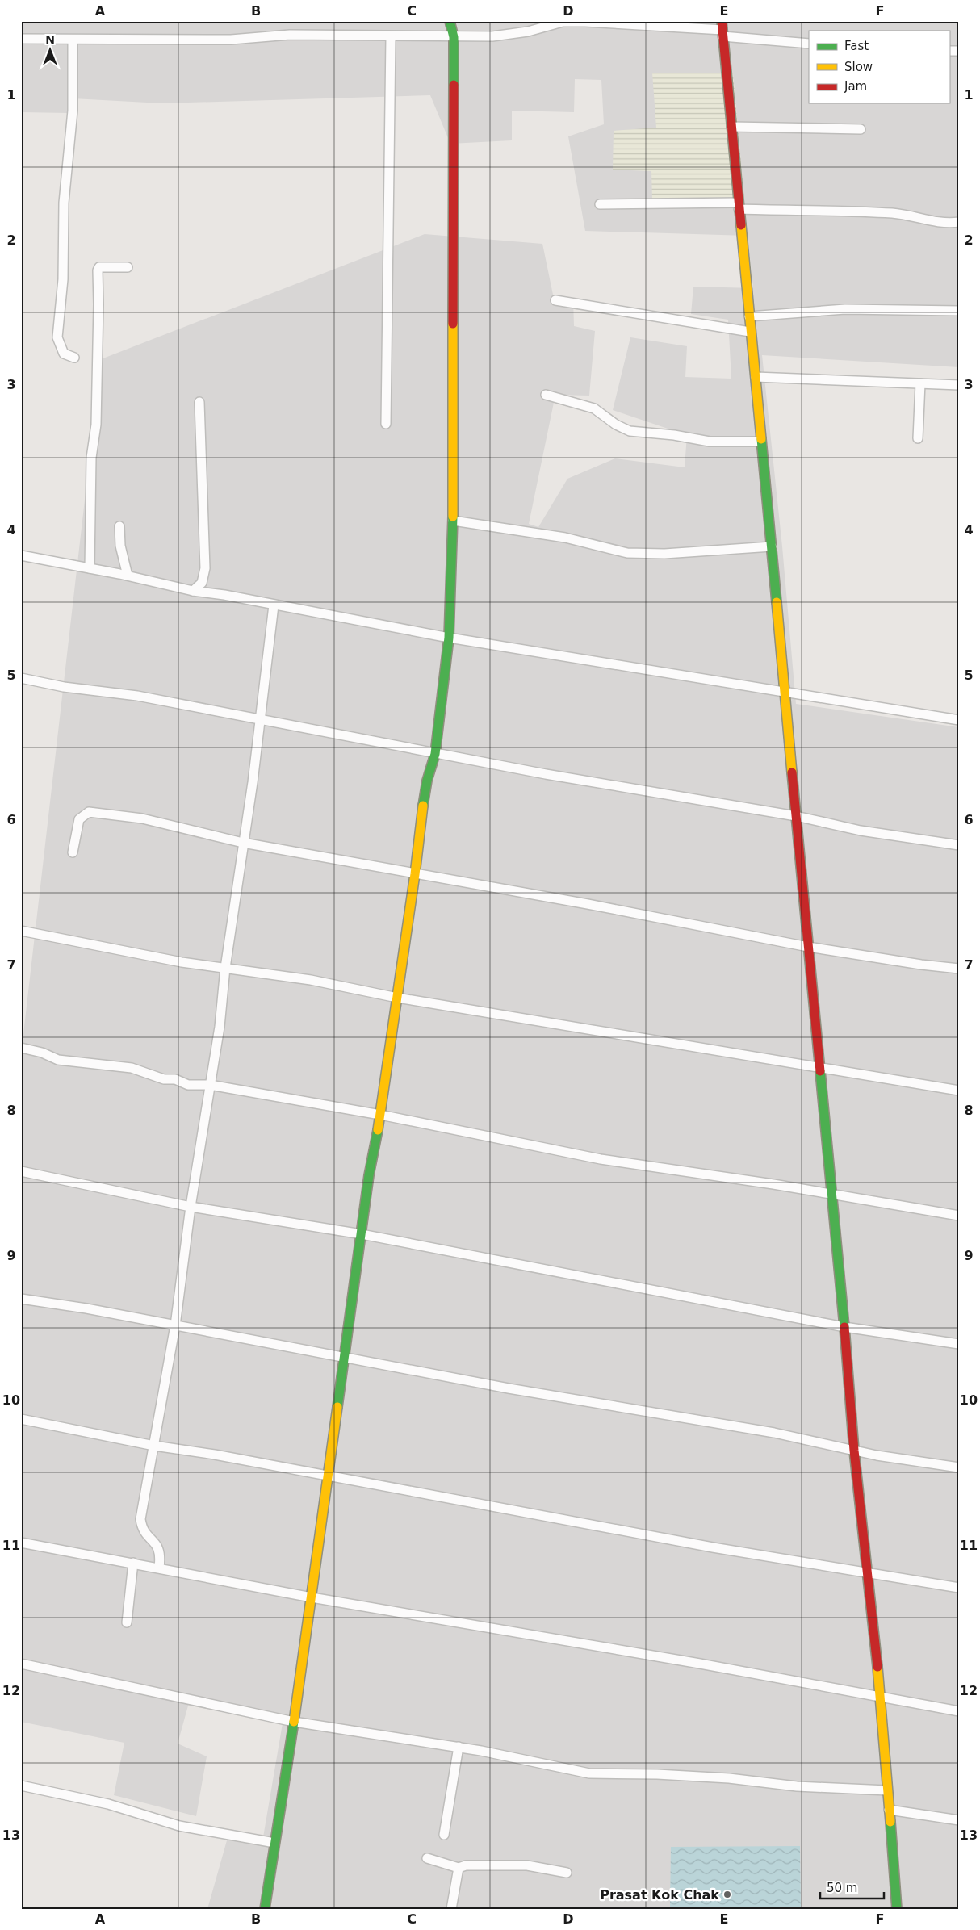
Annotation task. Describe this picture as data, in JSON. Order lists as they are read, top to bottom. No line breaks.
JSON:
{"places":["Prasat Kok Chak"],"legend":["Fast","Slow","Jam"],"scale_bar":"50 m","north":"top","grid":{"columns":["A","B","C","D","E","F"],"rows":["1","2","3","4","5","6","7","8","9","10","11","12","13"]}}
